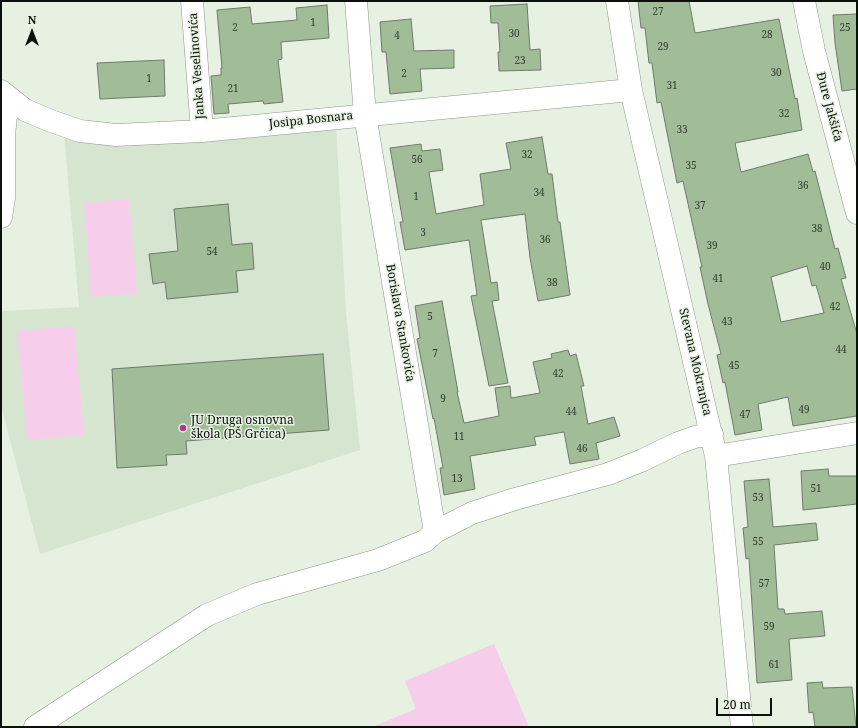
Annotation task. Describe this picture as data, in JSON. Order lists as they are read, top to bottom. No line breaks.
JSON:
{"streets":{"street":["Janka Veselinovića","Đure Jakšića","Josipa Bosnara","Borislava Stankovića","Stevana Mokranjca"]},"crossings":[["Janka Veselinovića","Josipa Bosnara"],["Josipa Bosnara","Borislava Stankovića"],["Josipa Bosnara","Stevana Mokranjca"]],"places":["JU Druga osnovna škola (PŠ Grčica)"],"house_numbers":["27","1","2","25","30","28","4","29","23","30","2","1","31","21","32","33","32","56","35","36","34","1","37","38","3","36","39","54","40","41","38","42","5","43","44","7","45","42","9","49","44","47","11","46","13","51","53","55","57","59","61"],"scale_bar":"20 m","north":"top"}
